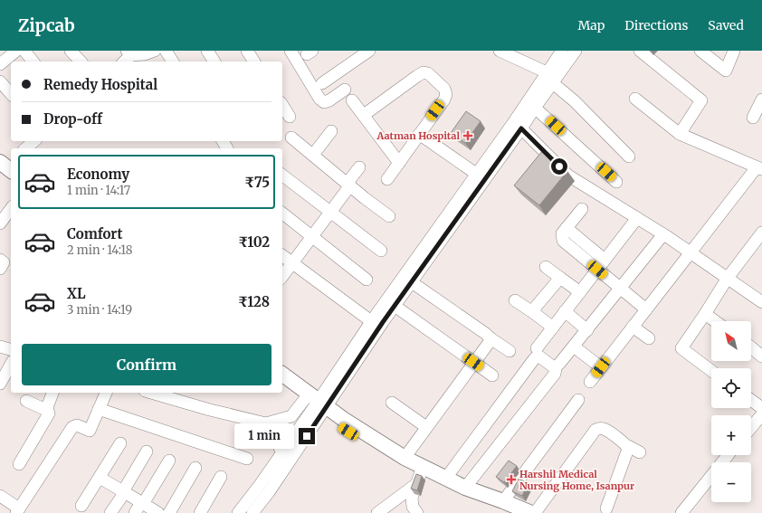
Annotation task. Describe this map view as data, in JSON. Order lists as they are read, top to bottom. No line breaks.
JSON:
{"places":{"health":["Aatman Hospital","Harshil Medical Nursing Home, Isanpur"]},"north":"top left","page":{"header":"Zipcab","nav":["Map","Directions","Saved"],"banner":["Remedy Hospital","Drop-off"],"list":[{"name":"Economy","note":"1 min · 14:17","value":"₹75"},{"name":"Comfort","note":"2 min · 14:18","value":"₹102"},{"name":"XL","note":"3 min · 14:19","value":"₹128"}],"map_buttons":["+","−"],"buttons":"Confirm","bubble":"1 min"}}
